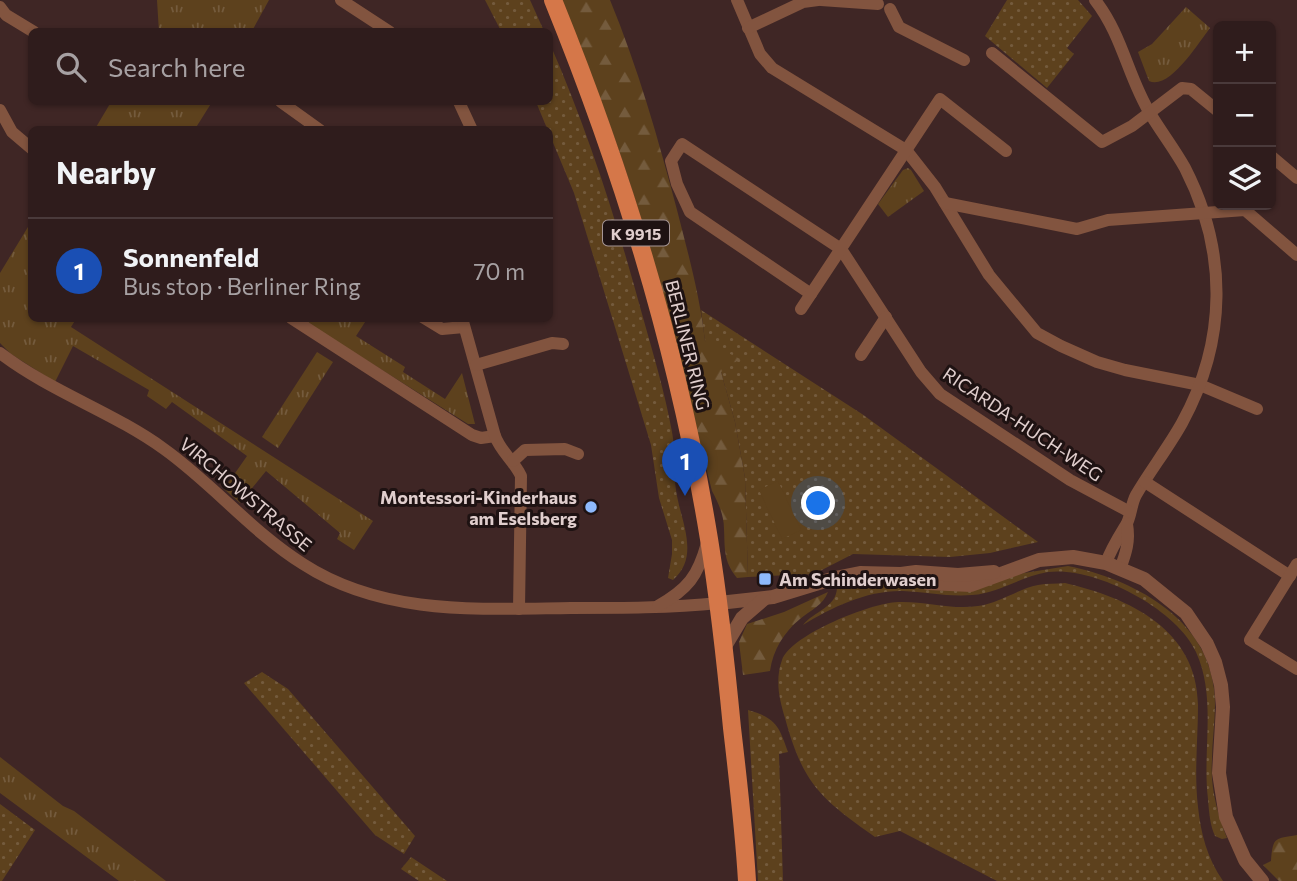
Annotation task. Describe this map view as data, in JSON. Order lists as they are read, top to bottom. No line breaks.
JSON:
{"streets":{"main road":["K 9915","BERLINER RING"],"street":["RICARDA-HUCH-WEG","VIRCHOWSTRASSE"]},"crossings":[["BERLINER RING","VIRCHOWSTRASSE"]],"places":{"other":["Montessori-Kinderhaus am Eselsberg"],"transit":["Am Schinderwasen"]},"page":{"map_buttons":["+","−"],"search":"Search here","heading":"Nearby","list":[{"mark":"1","name":"Sonnenfeld","note":"Bus stop · Berliner Ring","value":"70 m"}],"pins":"1"}}
